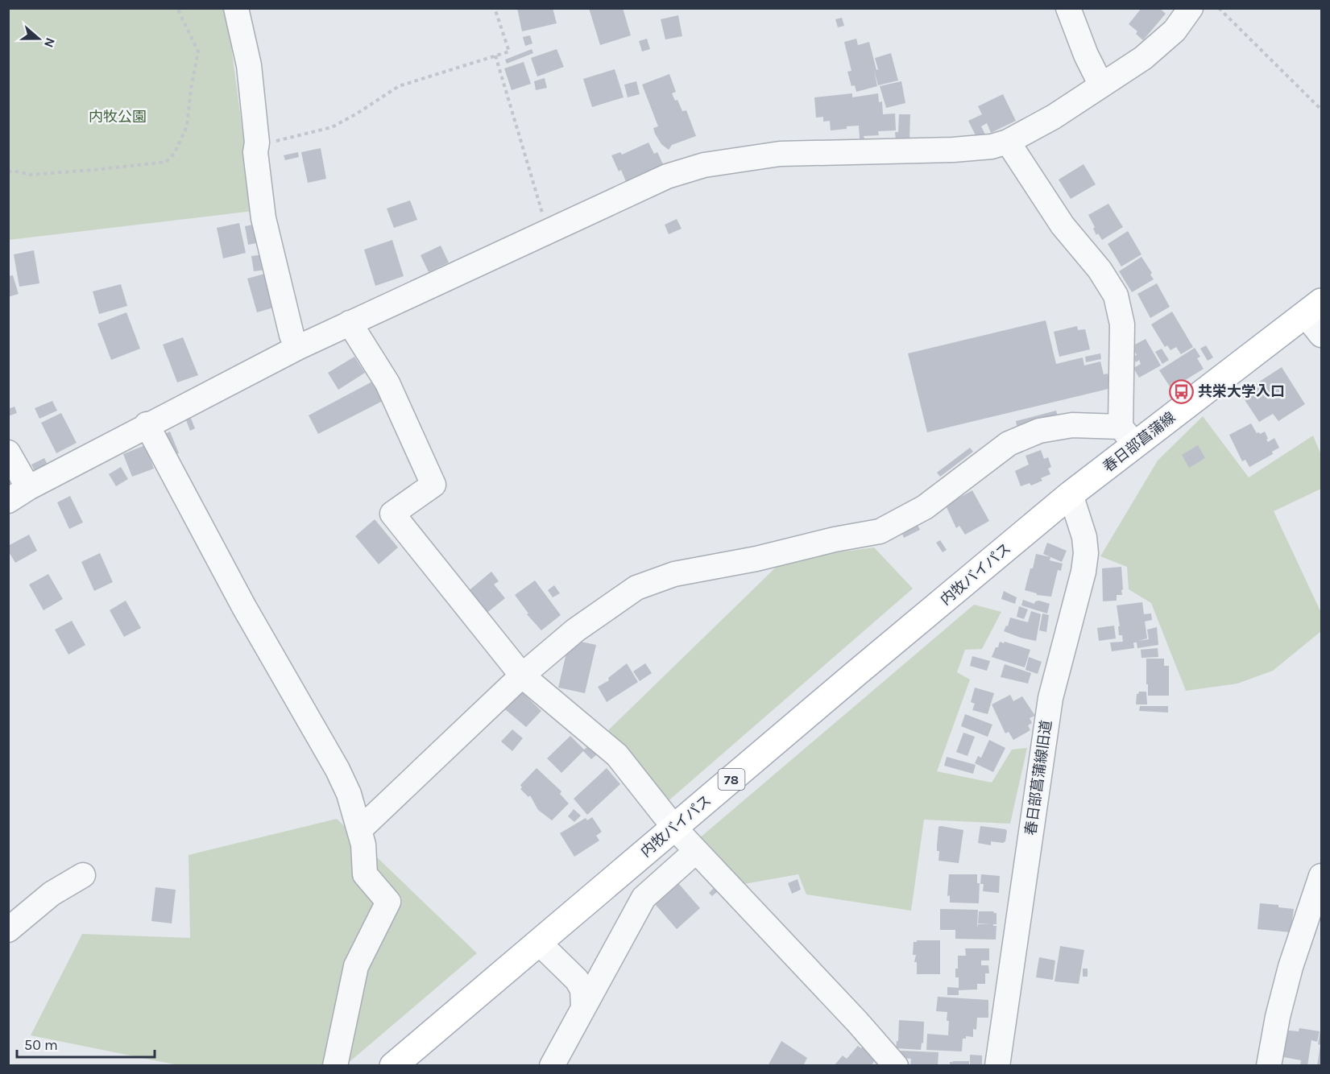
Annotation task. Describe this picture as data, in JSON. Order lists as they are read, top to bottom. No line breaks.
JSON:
{"streets":{"main road":["春日部菖蒲線","内牧バイパス","78"],"street":["春日部菖蒲線旧道"]},"crossings":[["春日部菖蒲線","内牧バイパス"],["春日部菖蒲線","春日部菖蒲線旧道"],["内牧バイパス","春日部菖蒲線旧道"]],"parks":["内牧公園"],"places":{"bus stop":["共栄大学入口"]},"scale_bar":"50 m","north":"right"}
